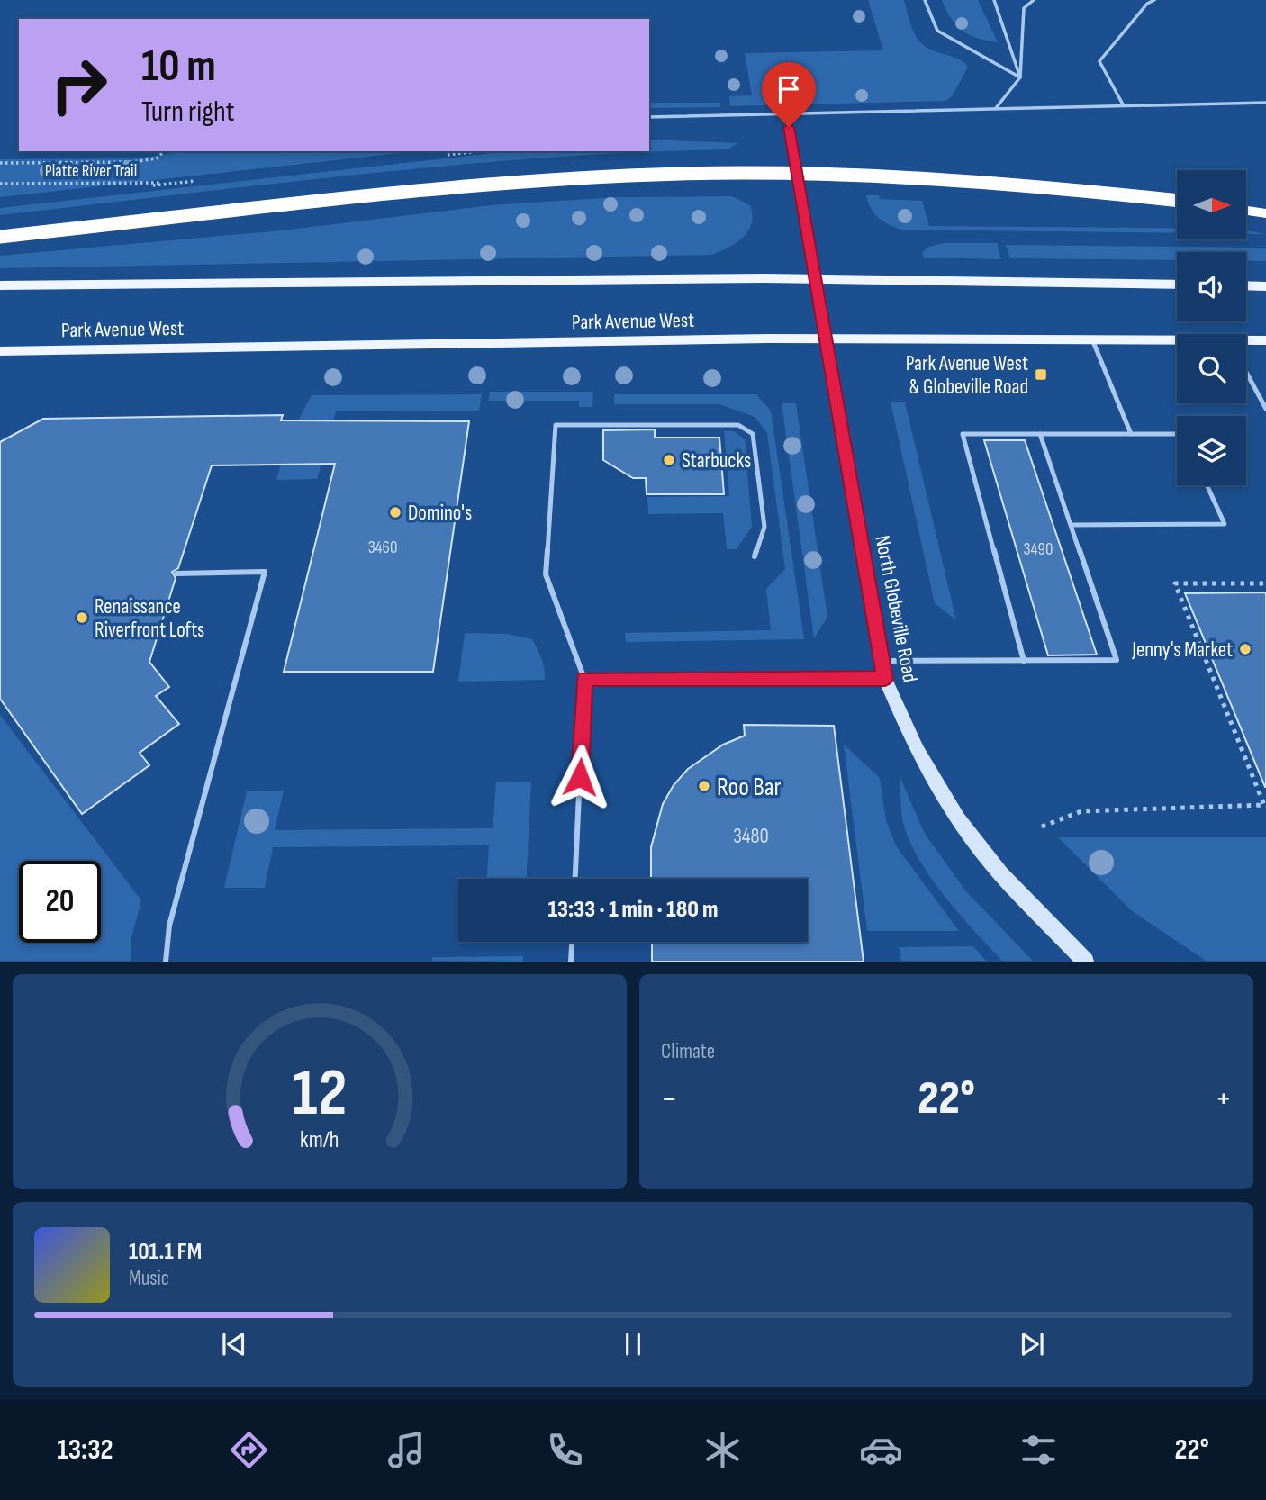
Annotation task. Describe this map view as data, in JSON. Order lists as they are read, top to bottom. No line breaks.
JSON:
{"streets":{"main road":["Park Avenue West"],"street":["North Globeville Road"],"path":["Platte River Trail"]},"crossings":[["Park Avenue West","North Globeville Road"]],"places":{"transit":["Park Avenue West & Globeville Road"],"other":["Starbucks","Domino's","Renaissance Riverfront Lofts","Jenny's Market","Roo Bar"]},"house_numbers":["3460","3490","3480"],"north":"right","page":{"turn":["10 m","Turn right"],"limit":"20","trip":"13:33 · 1 min · 180 m","tile":"Climate","heat":["−","22°","+"],"song":["101.1 FM","Music"],"tabs":["13:32","22°"],"gauge":["12","km/h"]}}
